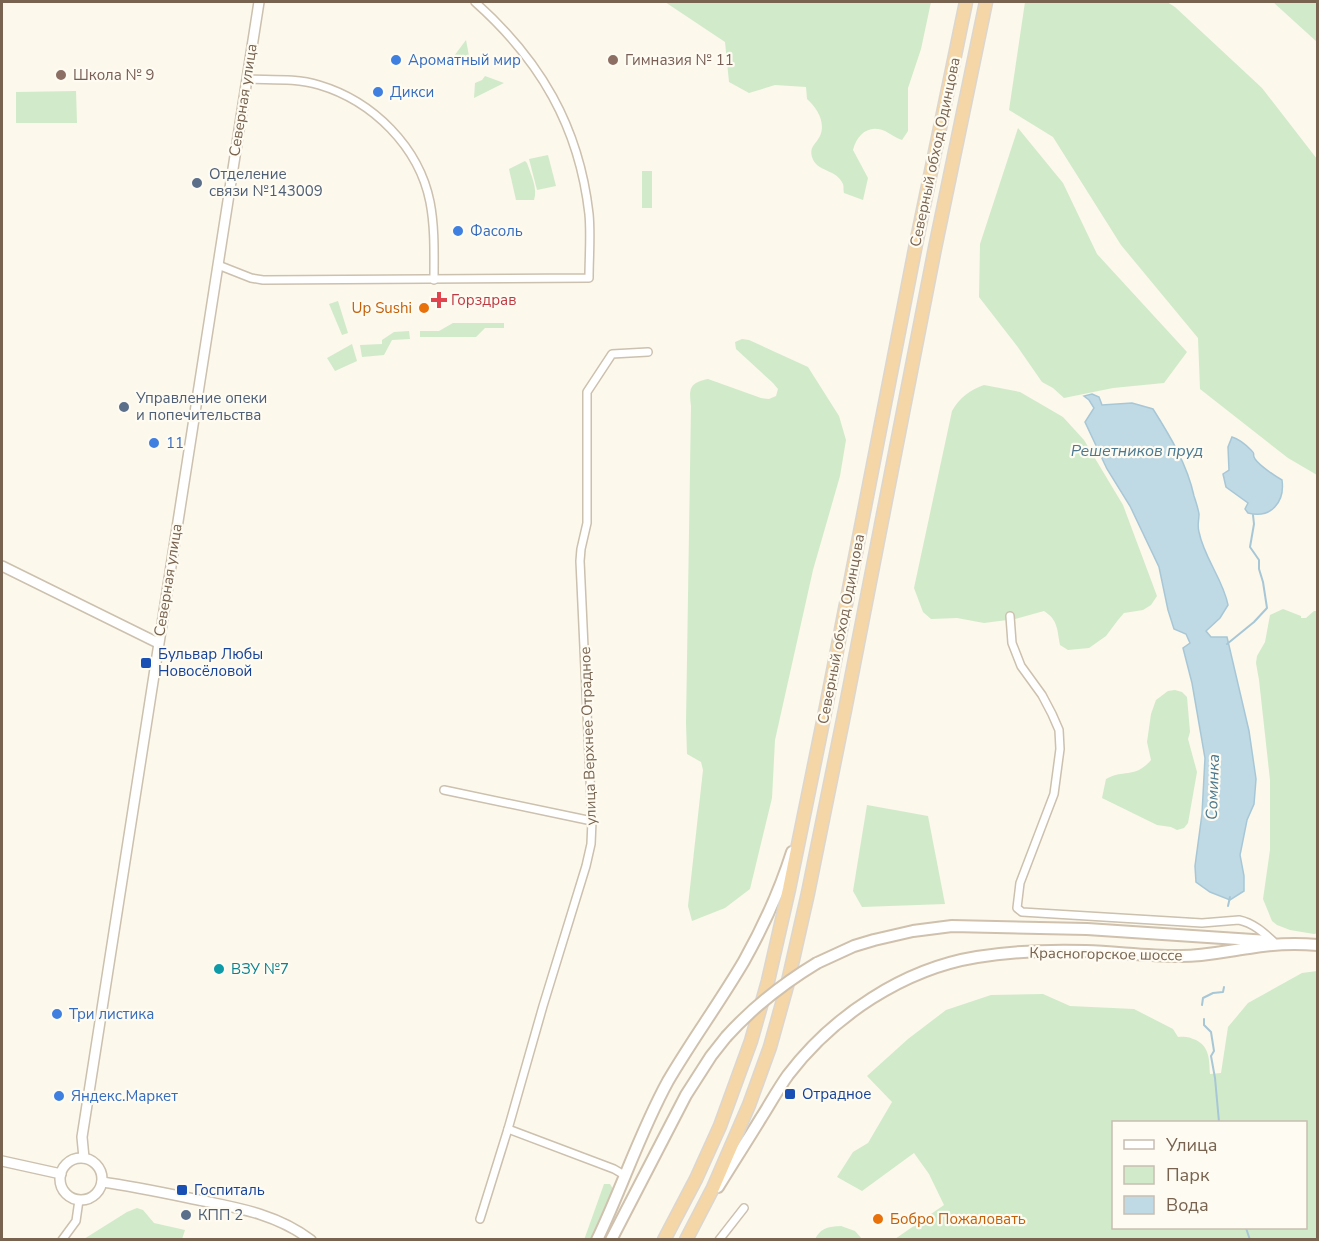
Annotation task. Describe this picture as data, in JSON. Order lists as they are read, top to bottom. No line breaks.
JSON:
{"streets":{"highway":["Северный обход Одинцова"],"main road":["Красногорское шоссе"],"street":["Северная улица","улица Верхнее Отрадное"]},"crossings":[["Северный обход Одинцова","Красногорское шоссе"]],"water":["Решетников пруд","Соминка"],"places":{"other":["Ароматный мир","Гимназия № 11","Школа № 9","Дикси","Отделение связи №143009","Фасоль","Up Sushi","Управление опеки и попечительства","11","ВЗУ №7","Три листика","Яндекс.Маркет","КПП 2","Бобро Пожаловать"],"health":["Горздрав"],"transit":["Бульвар Любы Новосёловой","Отрадное","Госпиталь"]},"legend":["Улица","Парк","Вода"]}
